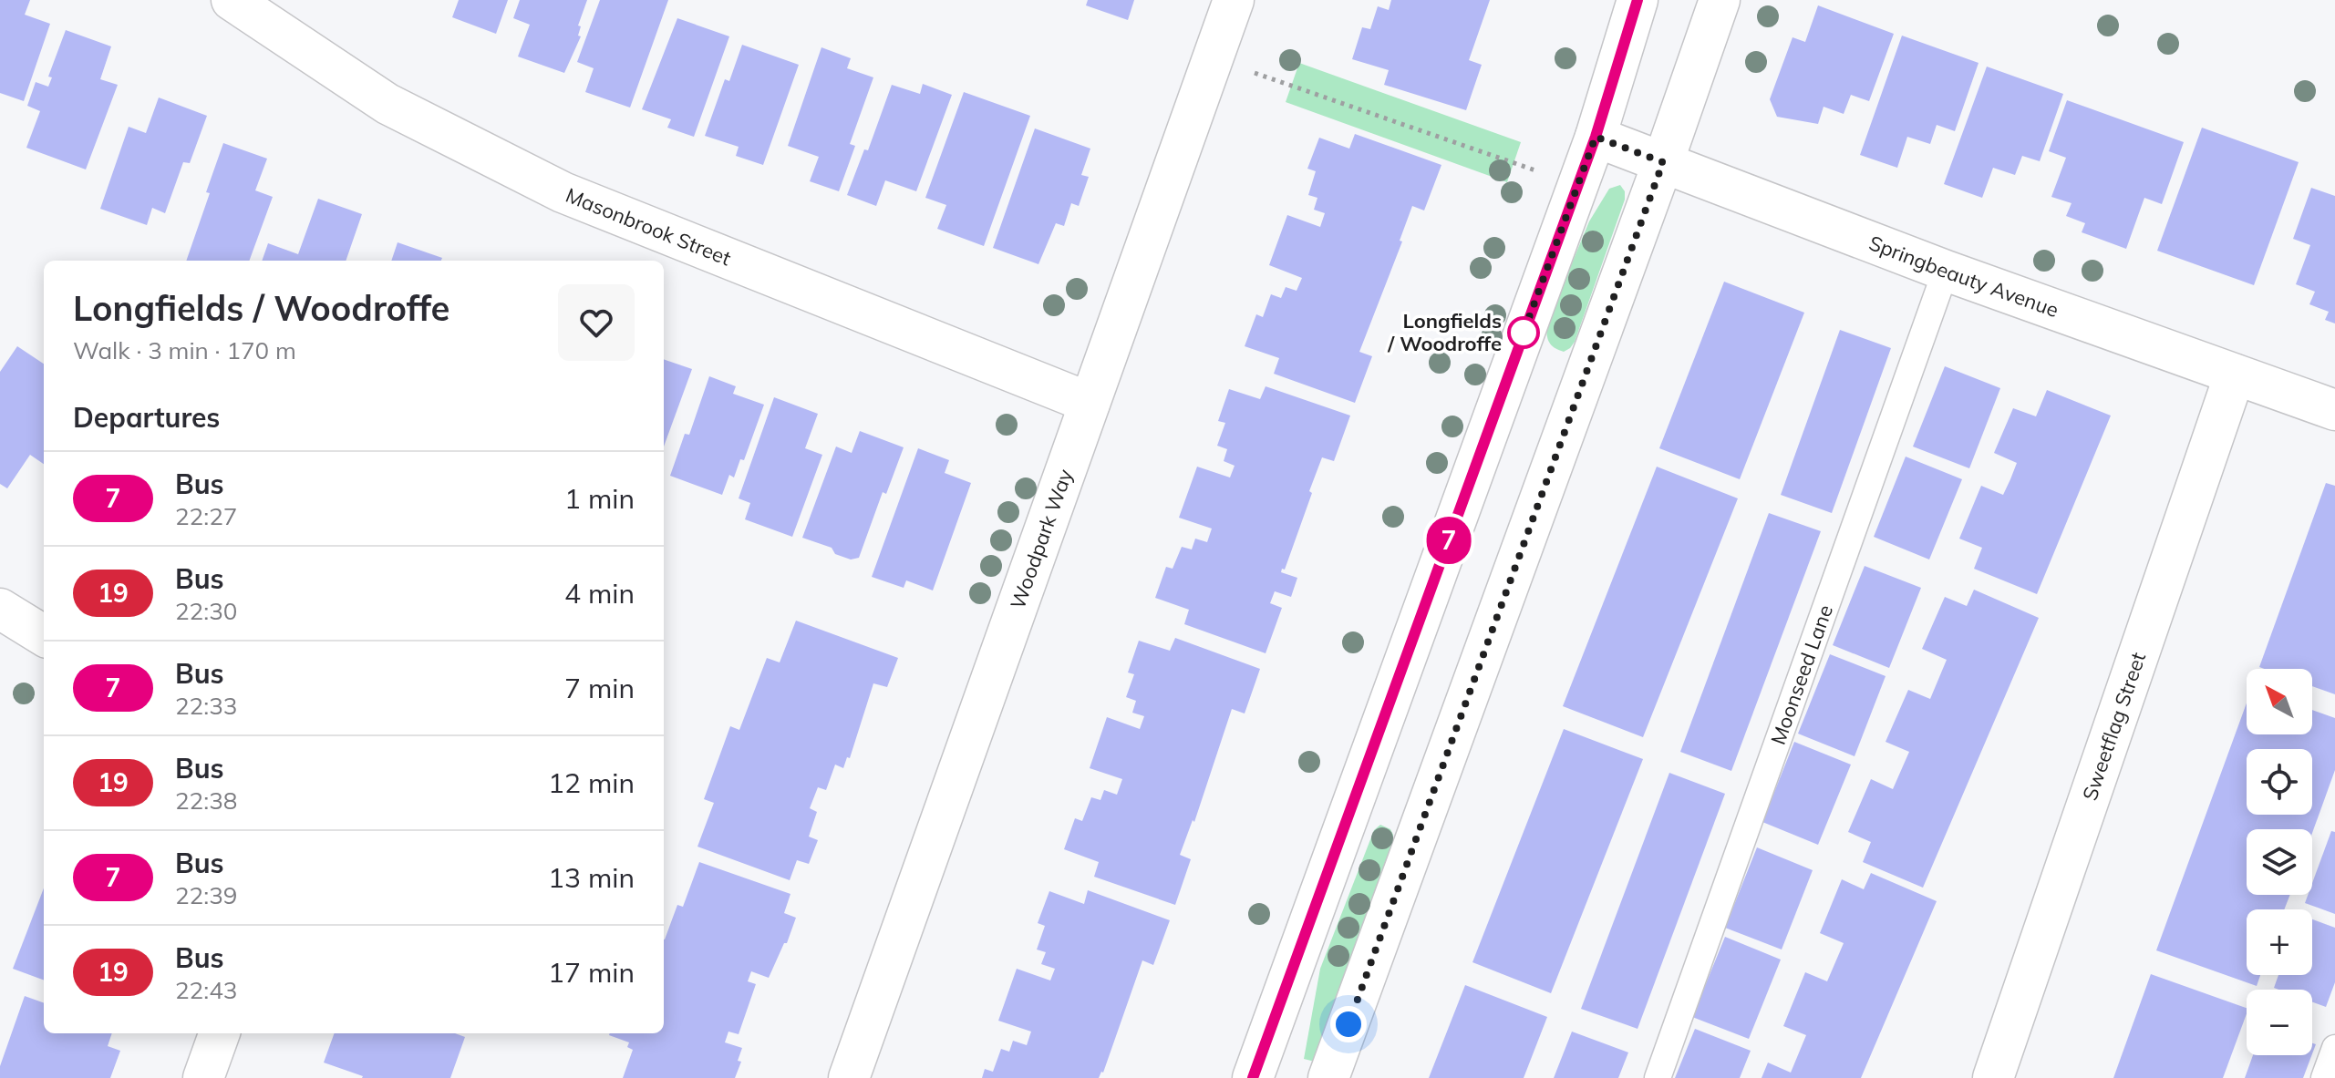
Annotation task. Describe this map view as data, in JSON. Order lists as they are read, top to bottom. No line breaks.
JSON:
{"streets":{"street":["Masonbrook Street","Springbeauty Avenue","Woodpark Way","Sweetflag Street"],"lane":["Moonseed Lane"]},"crossings":[["Masonbrook Street","Woodpark Way"],["Springbeauty Avenue","Moonseed Lane"],["Springbeauty Avenue","Sweetflag Street"]],"places":["Longfields / Woodroffe"],"lines":["bus line 7"],"north":"top left","page":{"on_map":"7","heading":[["Longfields / Woodroffe","Walk · 3 min · 170 m"],"Departures"],"list":[{"mark":"7","name":"Bus","note":"22:27","value":"1 min"},{"mark":"19","name":"Bus","note":"22:30","value":"4 min"},{"mark":"7","name":"Bus","note":"22:33","value":"7 min"},{"mark":"19","name":"Bus","note":"22:38","value":"12 min"},{"mark":"7","name":"Bus","note":"22:39","value":"13 min"},{"mark":"19","name":"Bus","note":"22:43","value":"17 min"}],"map_buttons":["+","−"]}}
